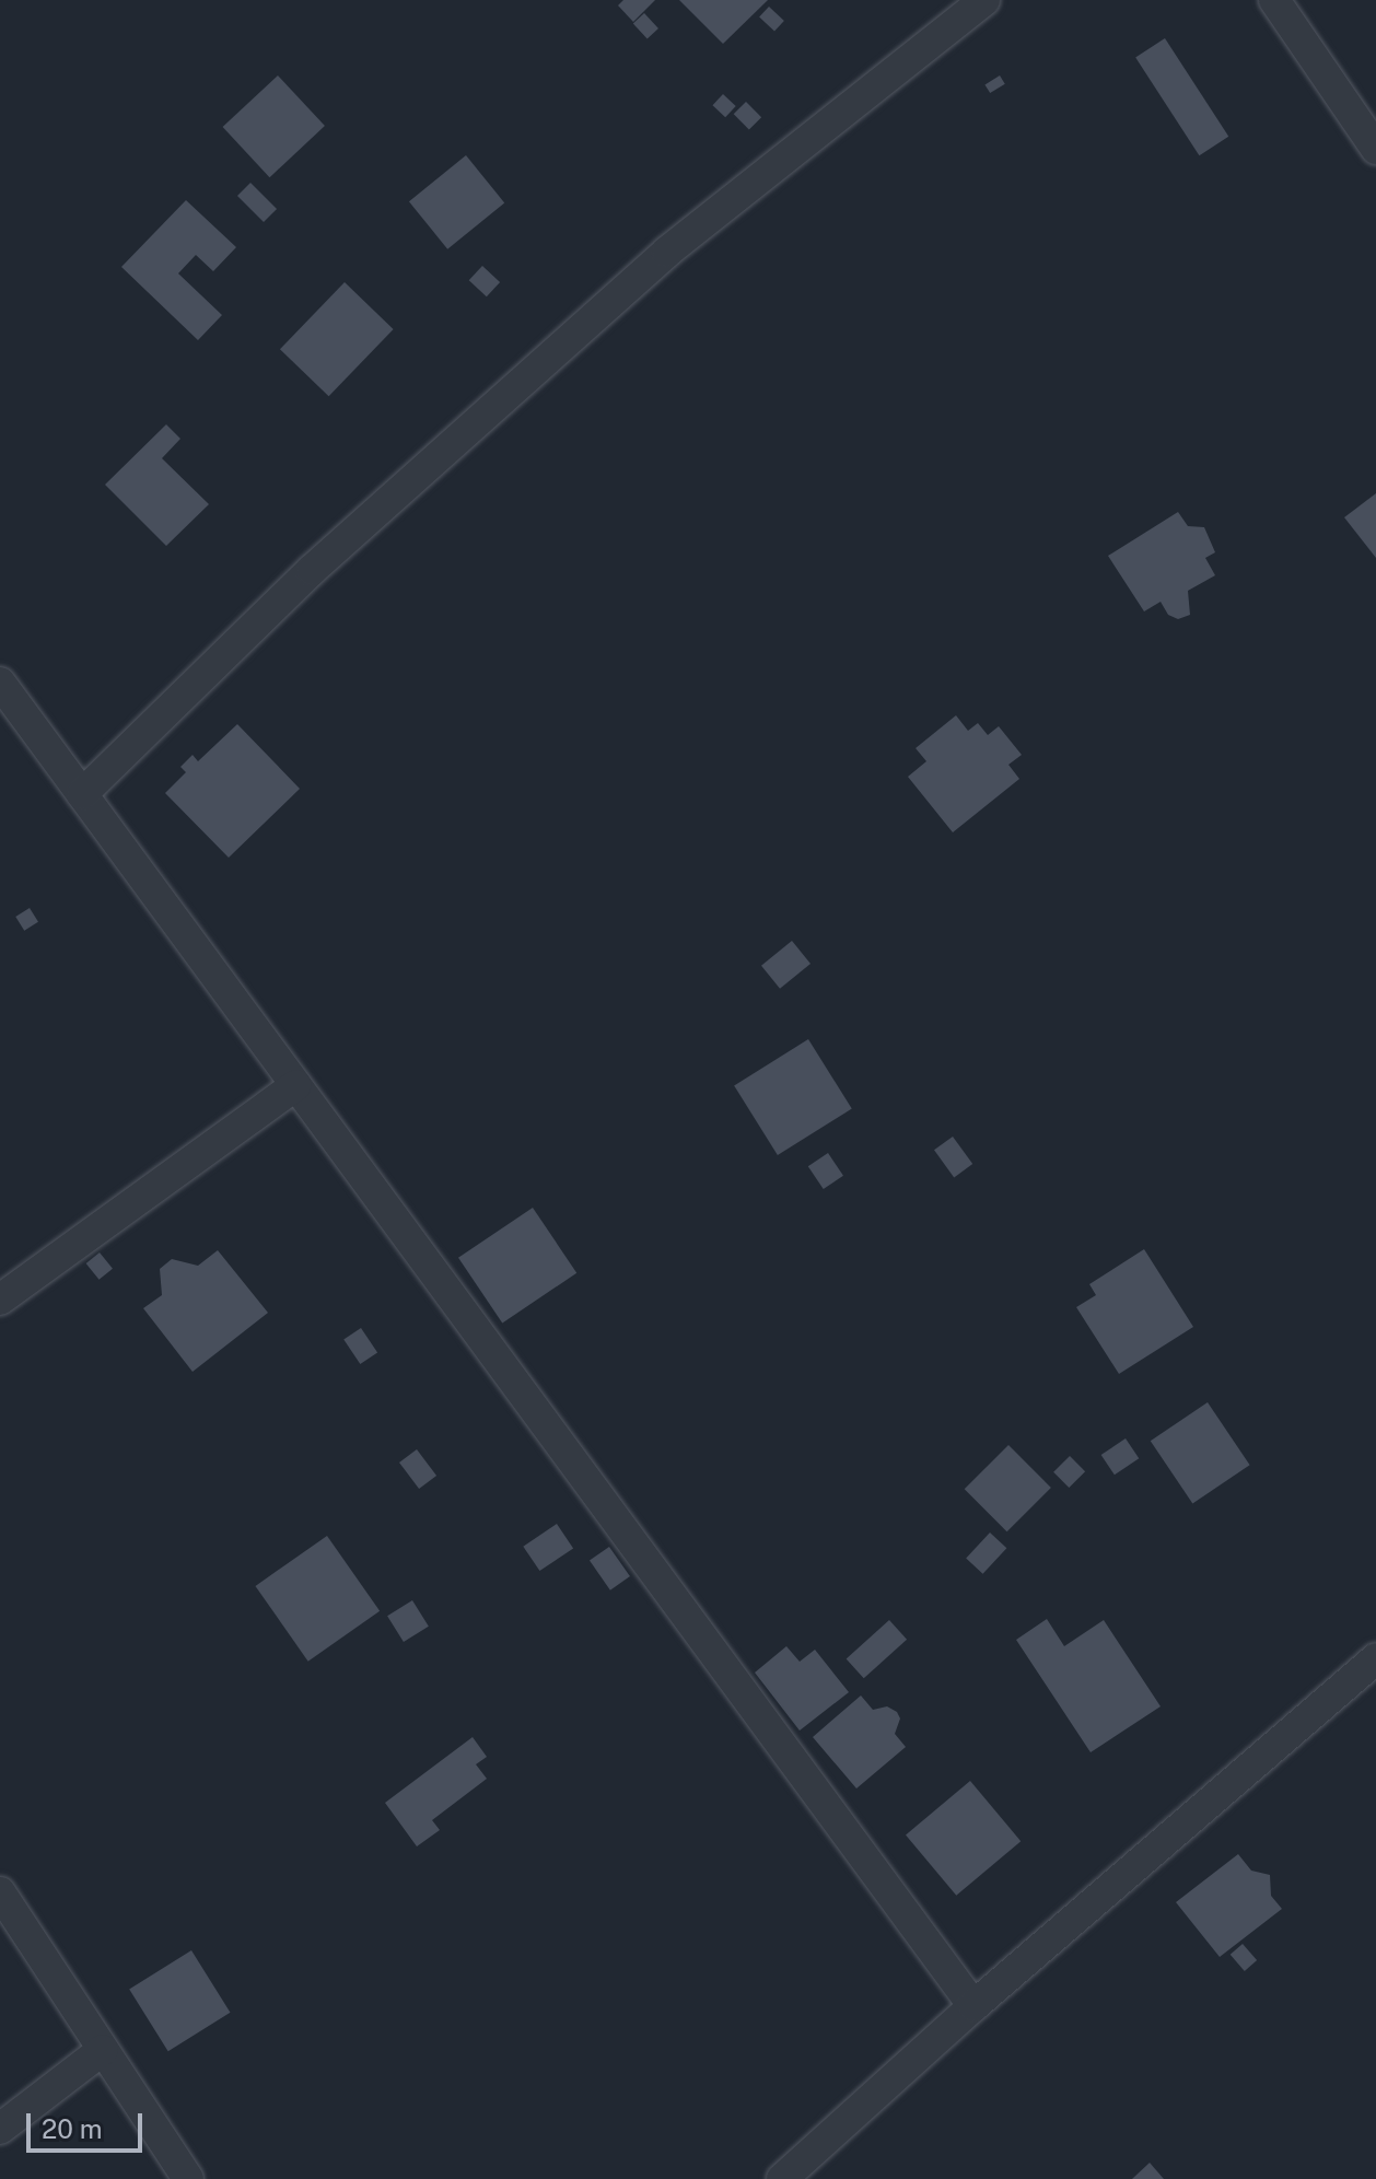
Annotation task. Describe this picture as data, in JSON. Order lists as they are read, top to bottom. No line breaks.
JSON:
{"scale_bar":"20 m"}
